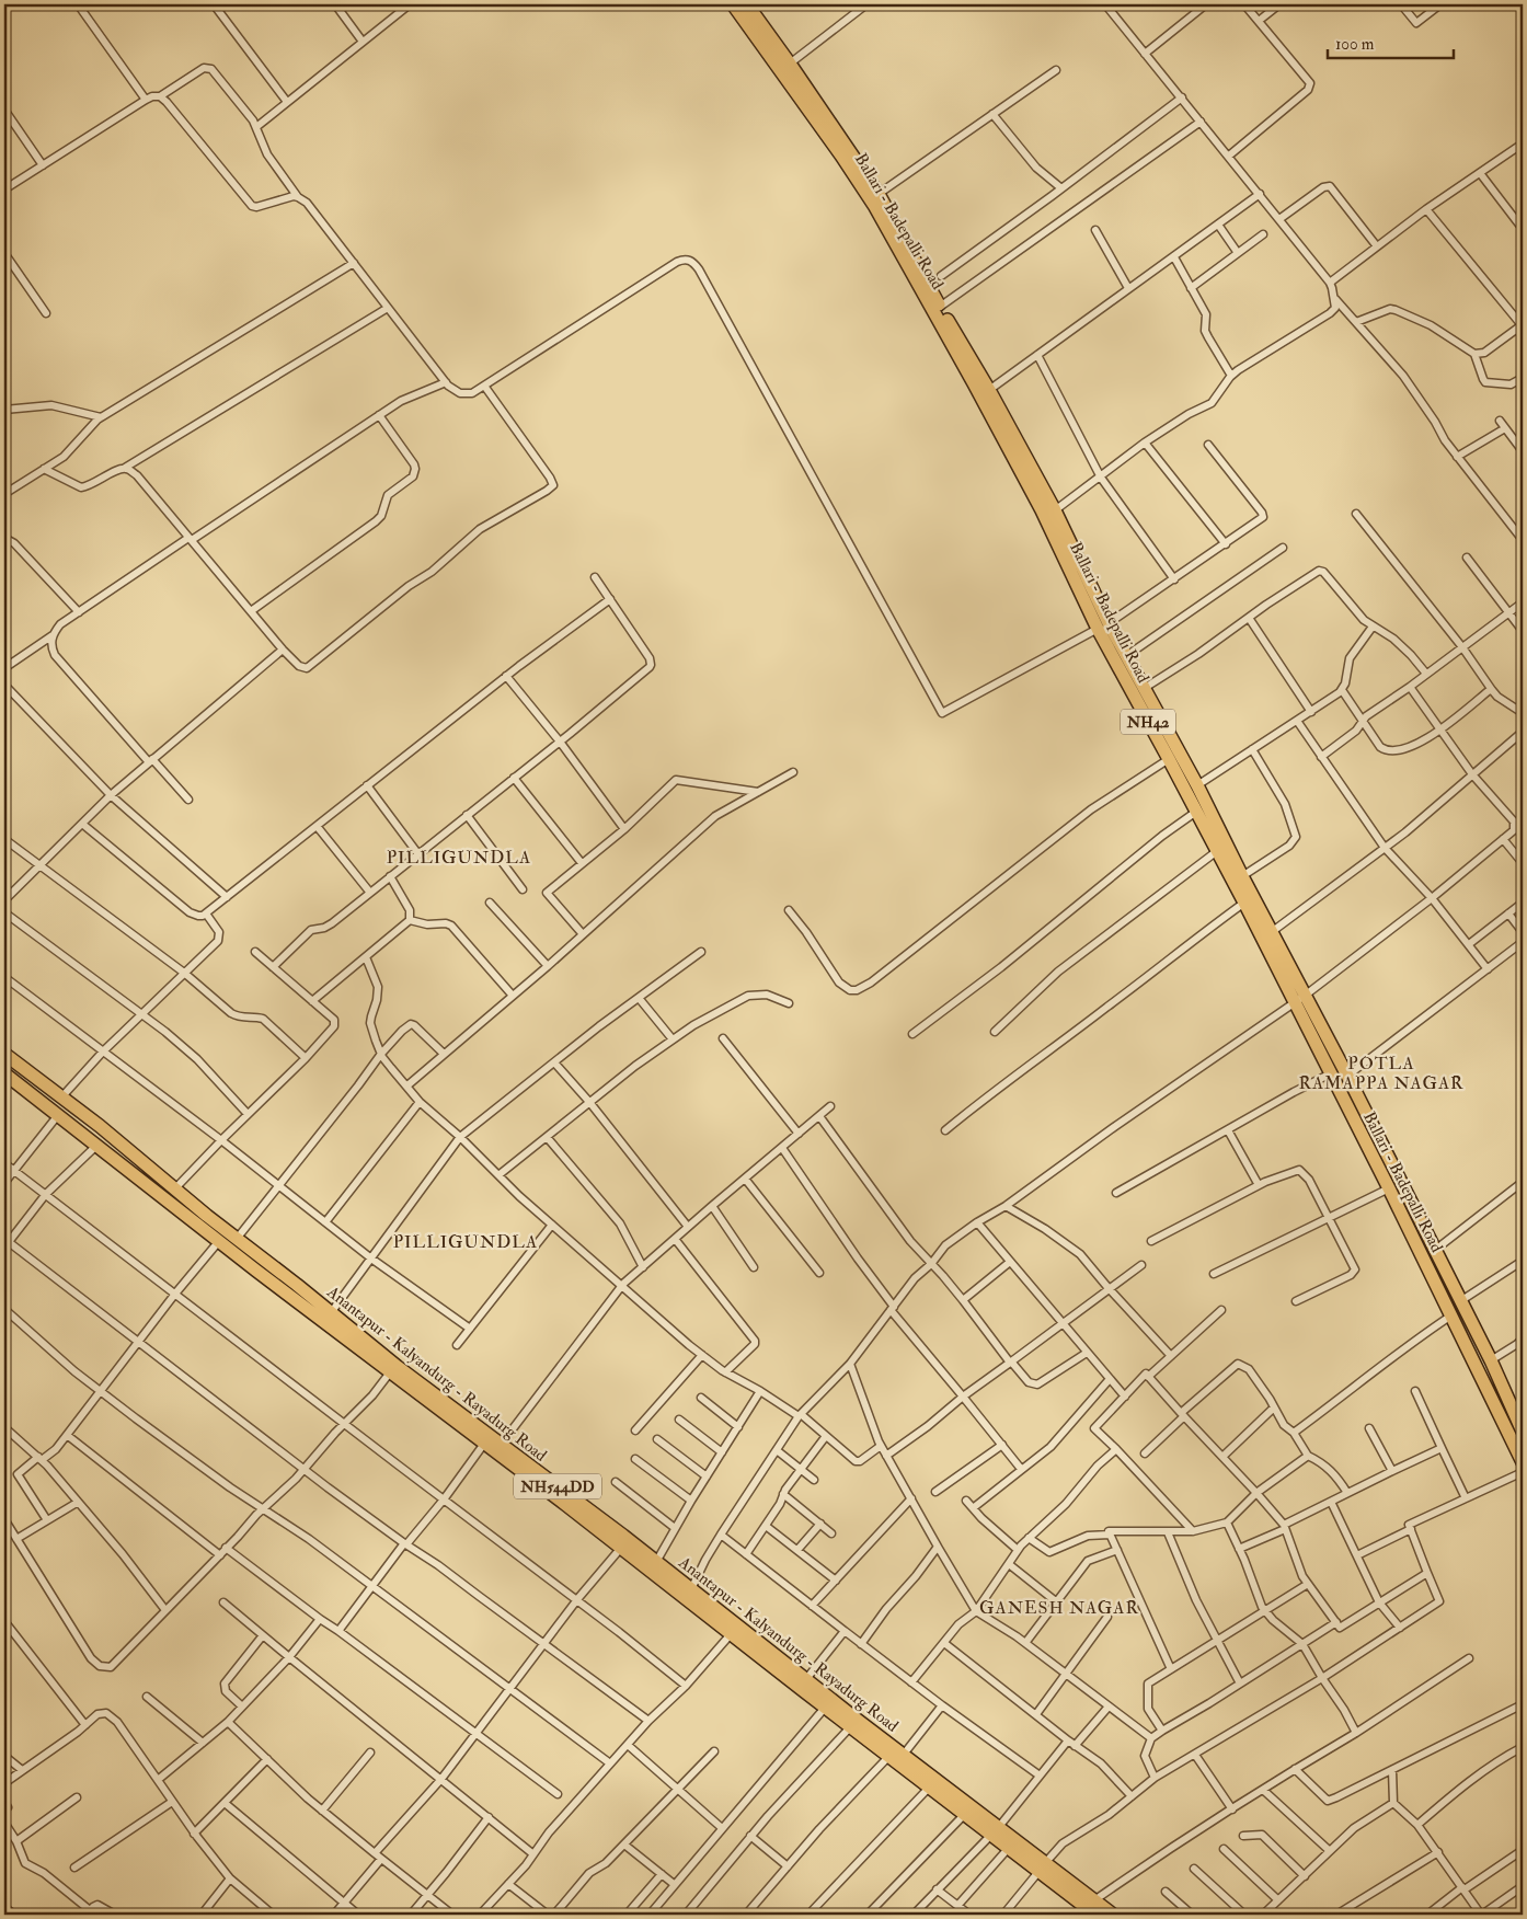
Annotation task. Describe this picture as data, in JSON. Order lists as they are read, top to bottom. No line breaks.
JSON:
{"streets":{"highway":["Ballari - Badepalli Road","NH42","Anantapur - Kalyandurg - Rayadurg Road","NH544DD"]},"districts":["PILLIGUNDLA","POTLA RAMAPPA NAGAR","PILLIGUNDLA","GANESH NAGAR"],"scale_bar":"100 m"}
